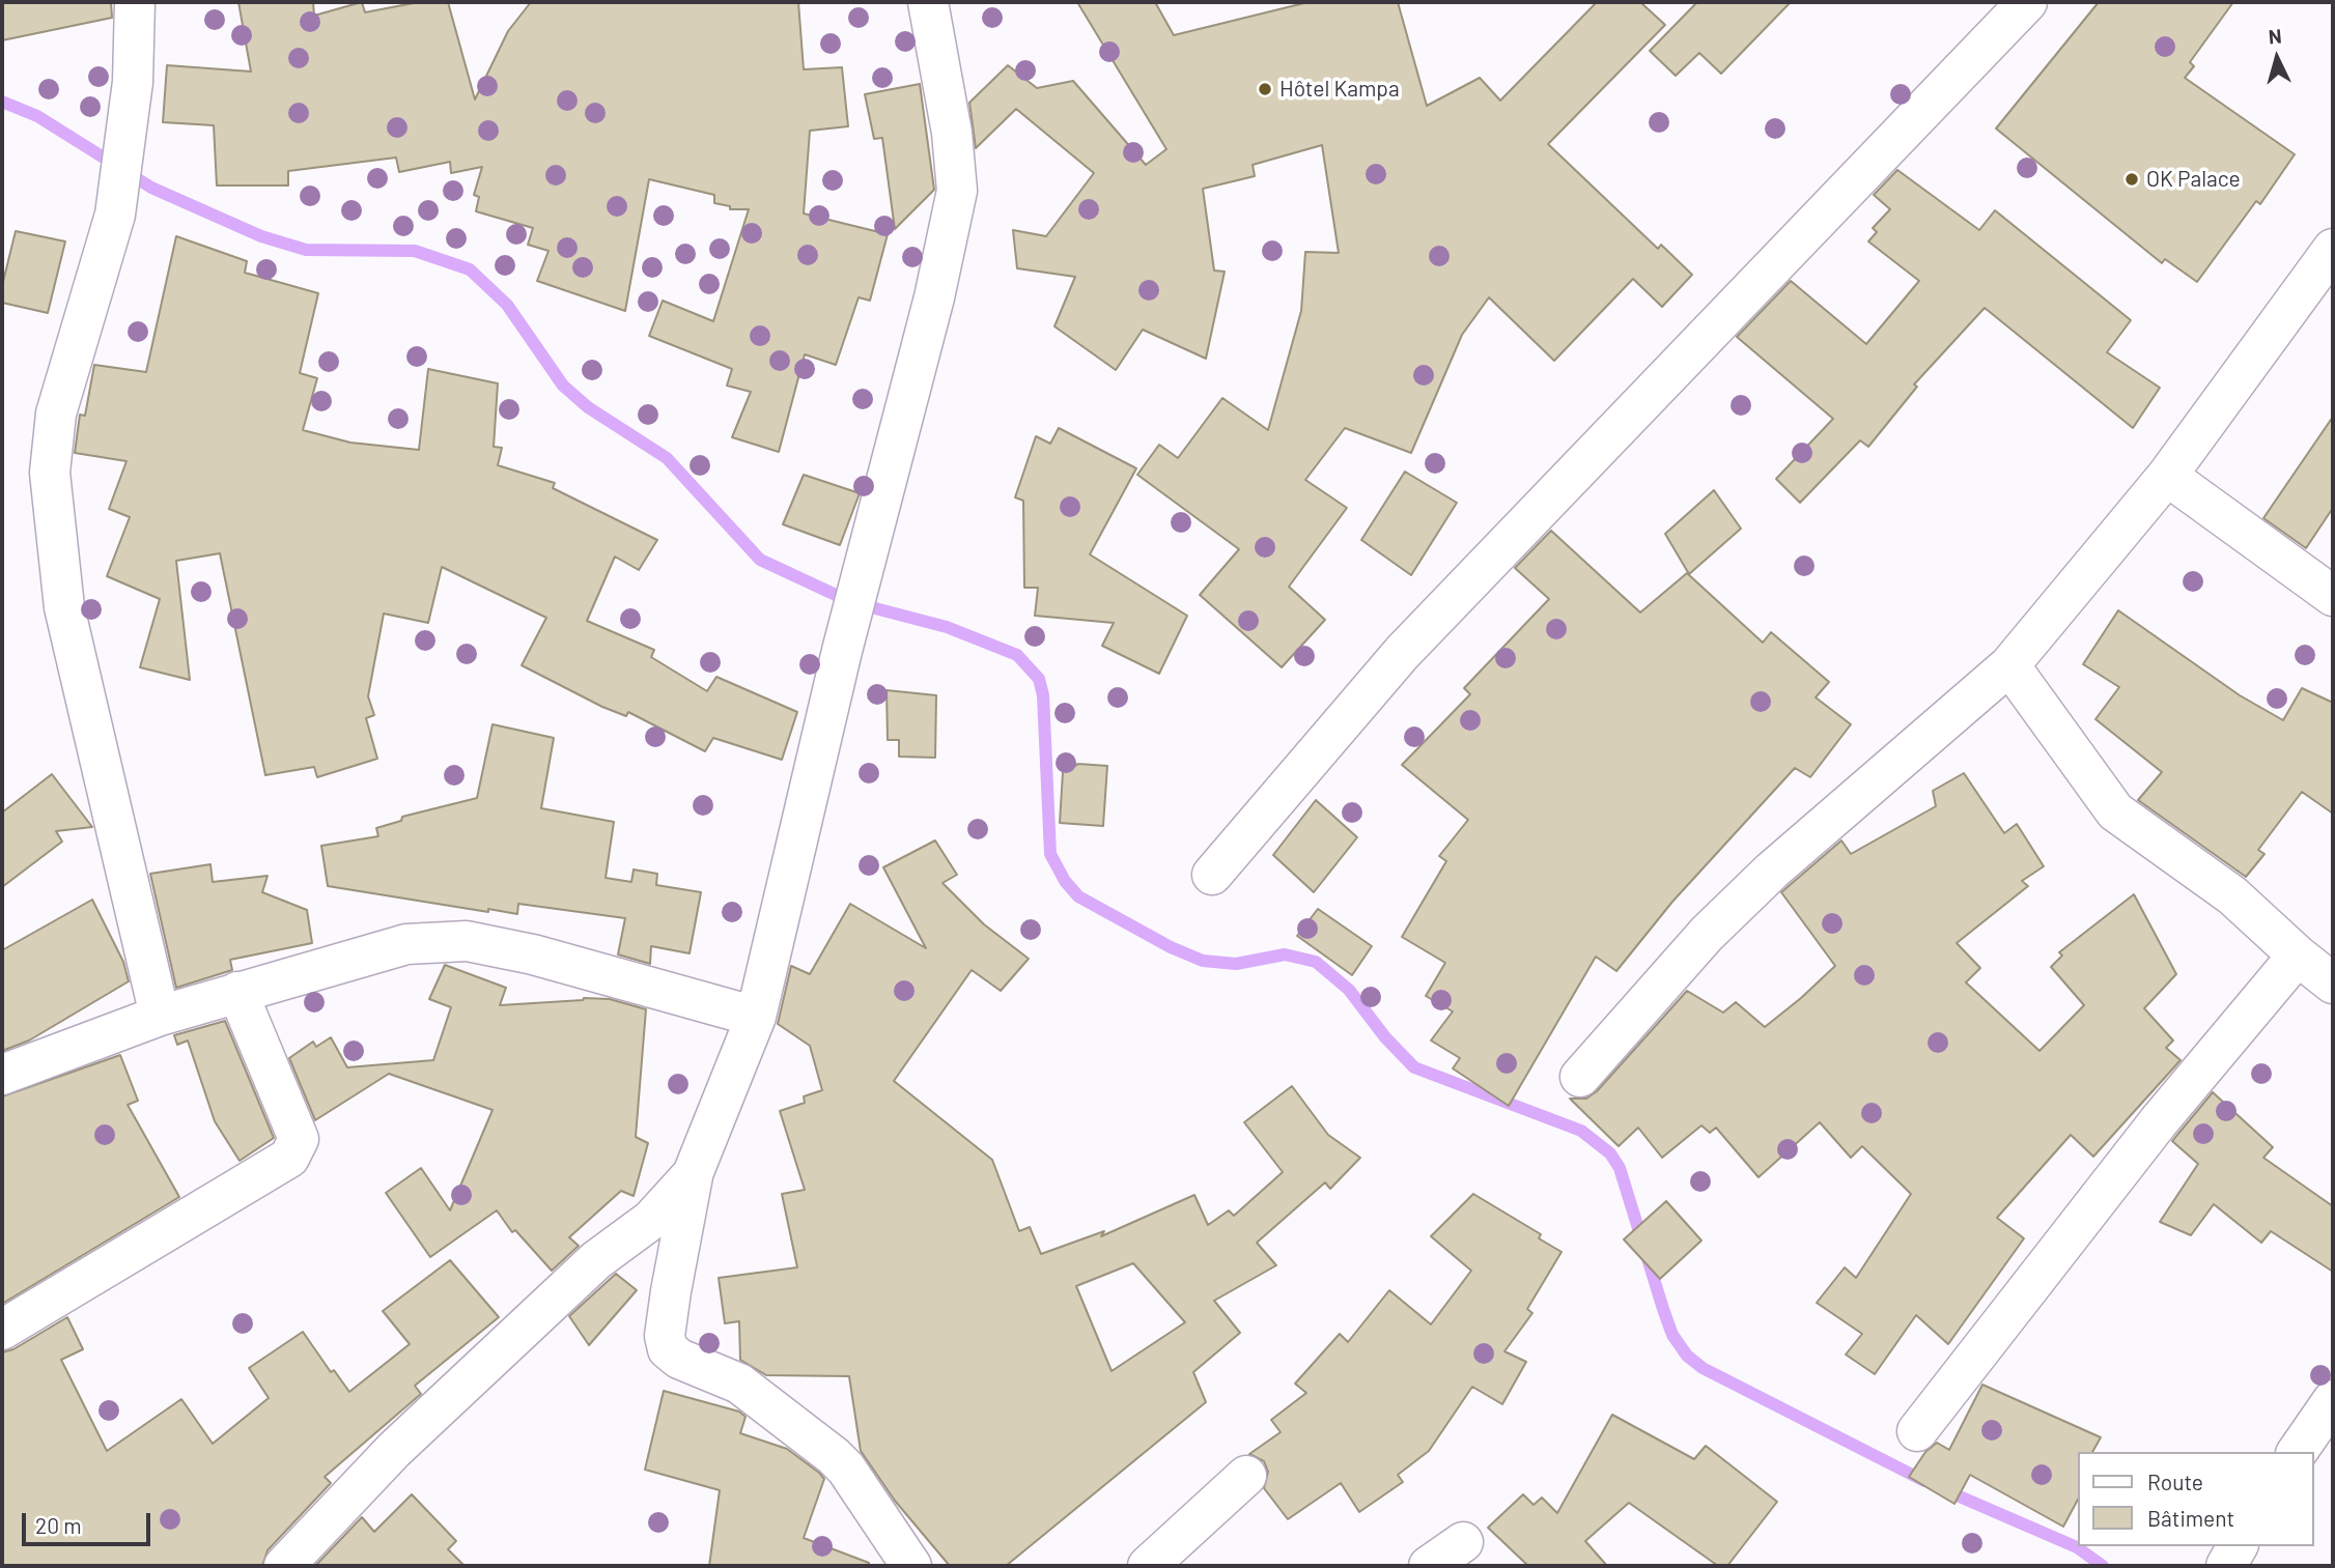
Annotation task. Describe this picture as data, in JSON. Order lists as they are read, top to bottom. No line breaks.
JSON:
{"places":["Hôtel Kampa","OK Palace"],"legend":["Route","Bâtiment"],"scale_bar":"20 m","north":"top"}
